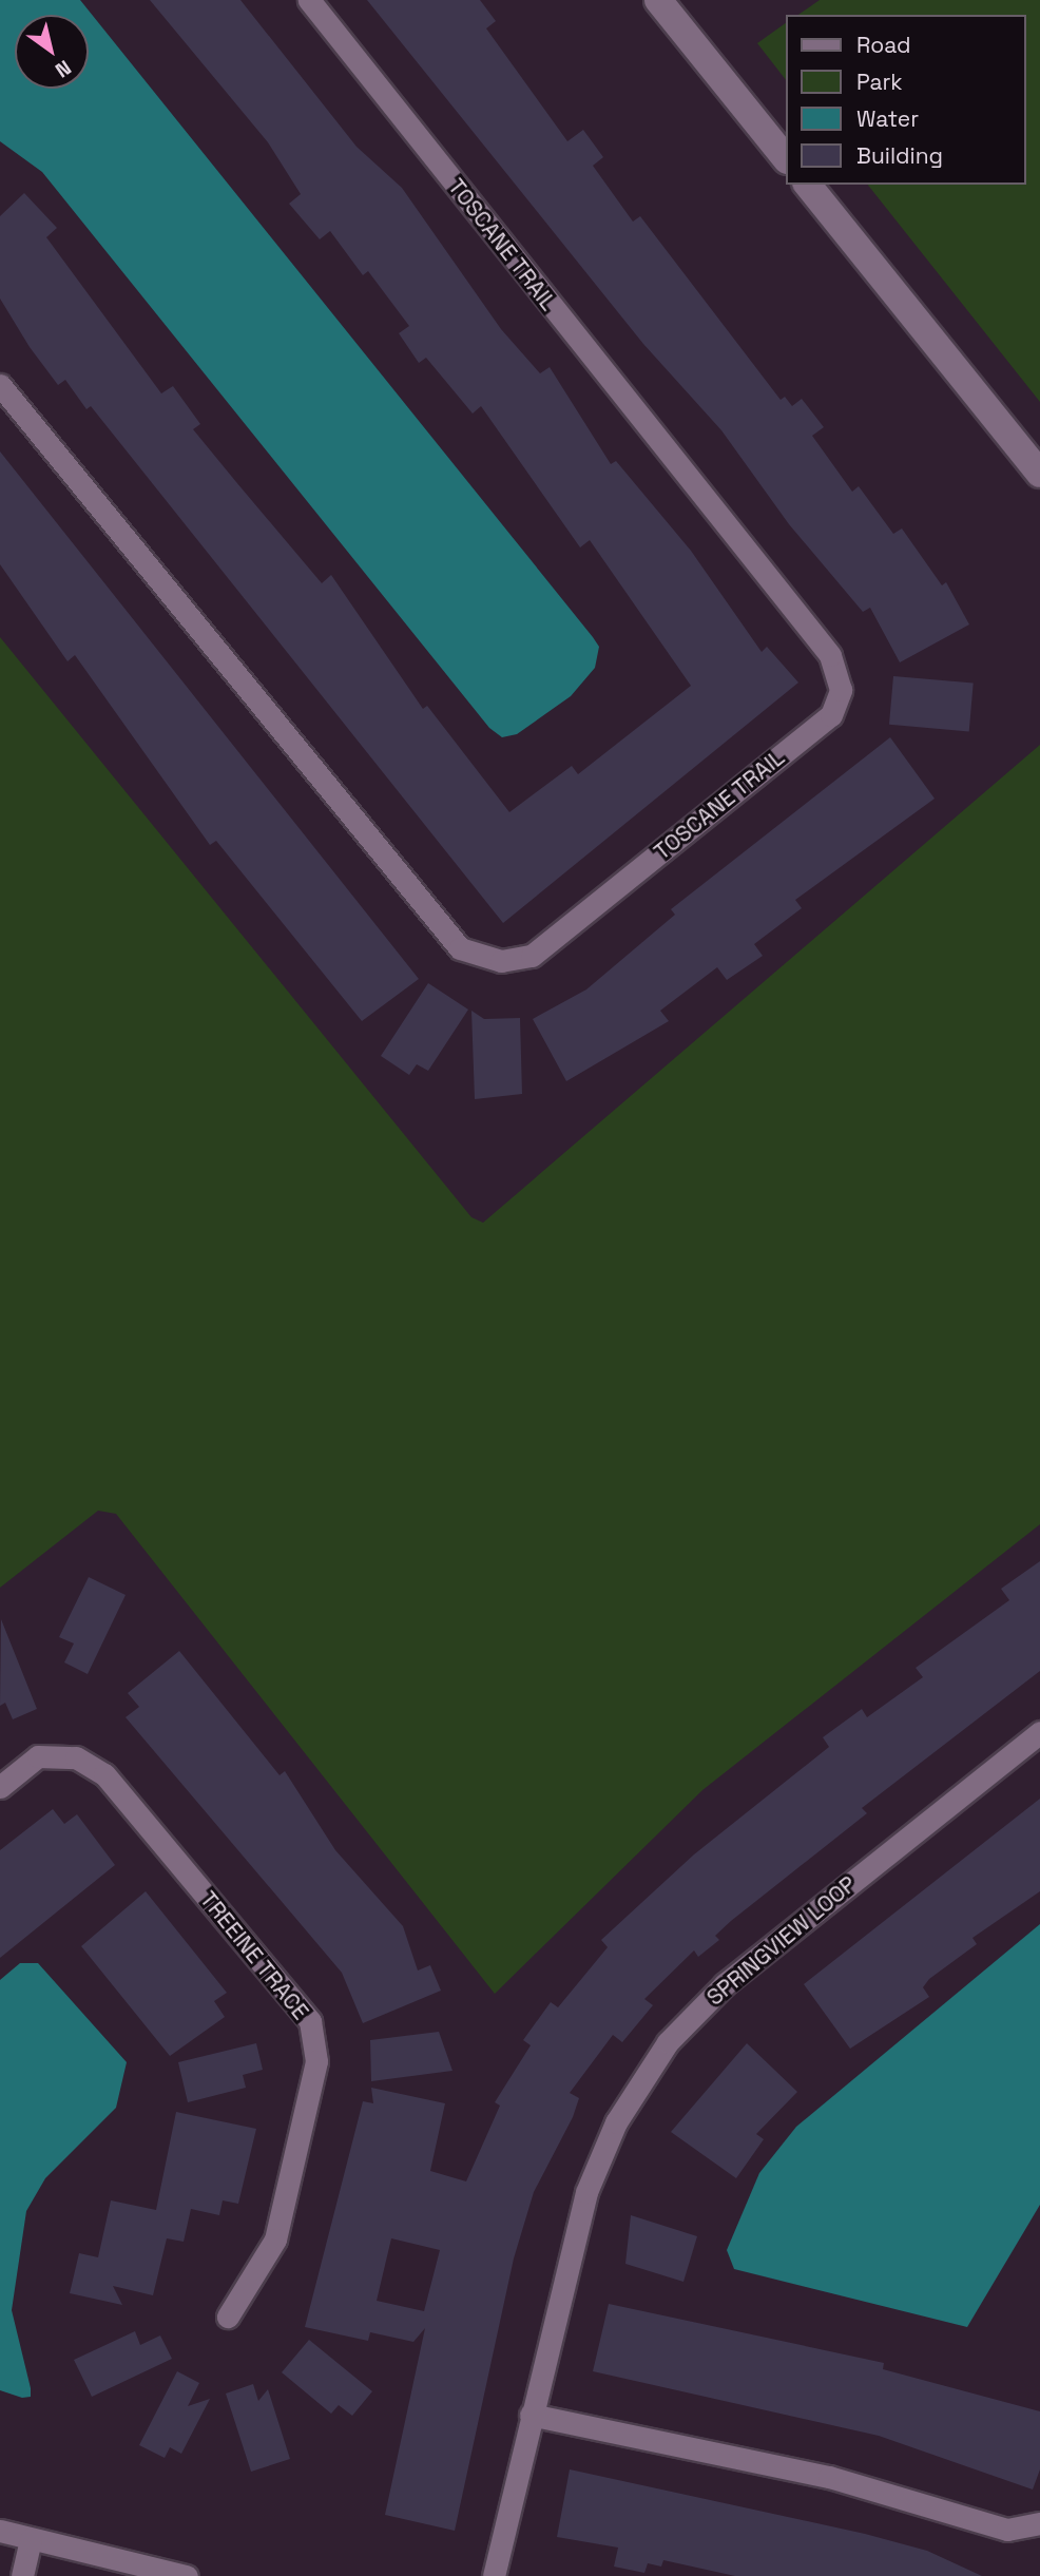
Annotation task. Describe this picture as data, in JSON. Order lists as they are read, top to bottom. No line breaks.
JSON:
{"streets":{"street":["TOSCANE TRAIL","SPRINGVIEW LOOP","TREEINE TRACE"]},"legend":["Road","Park","Water","Building"],"north":"bottom right"}
